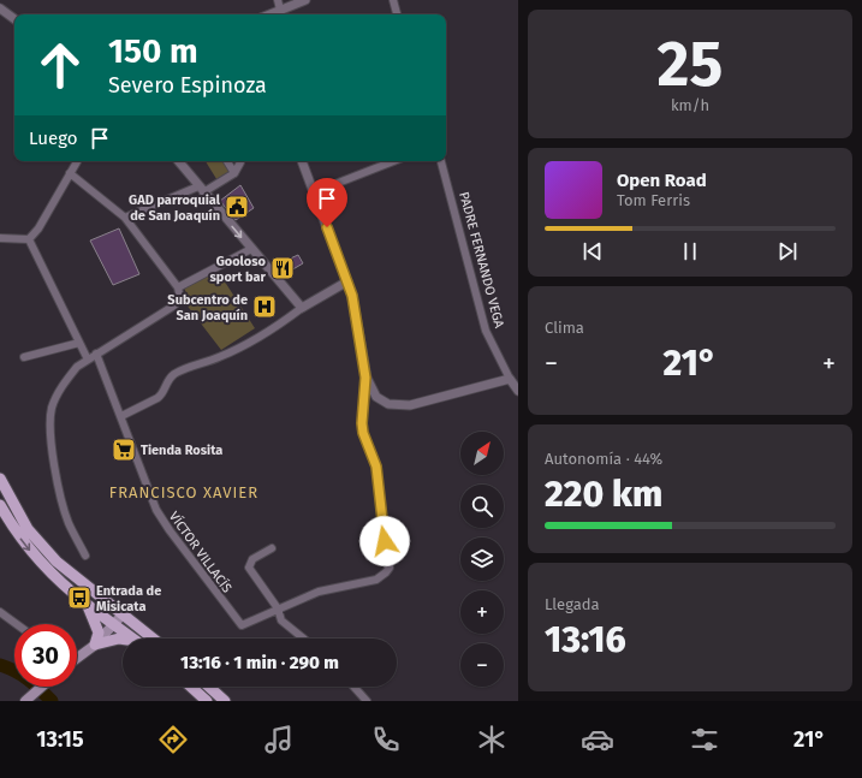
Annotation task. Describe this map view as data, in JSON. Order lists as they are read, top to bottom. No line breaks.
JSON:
{"streets":{"street":["PADRE FERNANDO VEGA","VÍCTOR VILLACÍS"]},"districts":["FRANCISCO XAVIER"],"places":{"public building":["GAD parroquial de San Joaquín"],"restaurant":["Gooloso sport bar"],"hospital":["Subcentro de San Joaquín"],"supermarket":["Tienda Rosita"],"bus stop":["Entrada de Misicata"]},"north":"top right","page":{"tile":[["25","km/h"],"Clima",["Autonomía · 44%","220 km"],["Llegada","13:16"]],"turn":["150 m","Severo Espinoza"],"then":"Luego","song":["Open Road","Tom Ferris"],"heat":["−","21°","+"],"map_buttons":["+","−"],"limit":"30","trip":"13:16 · 1 min · 290 m","tabs":["13:15","21°"]}}
